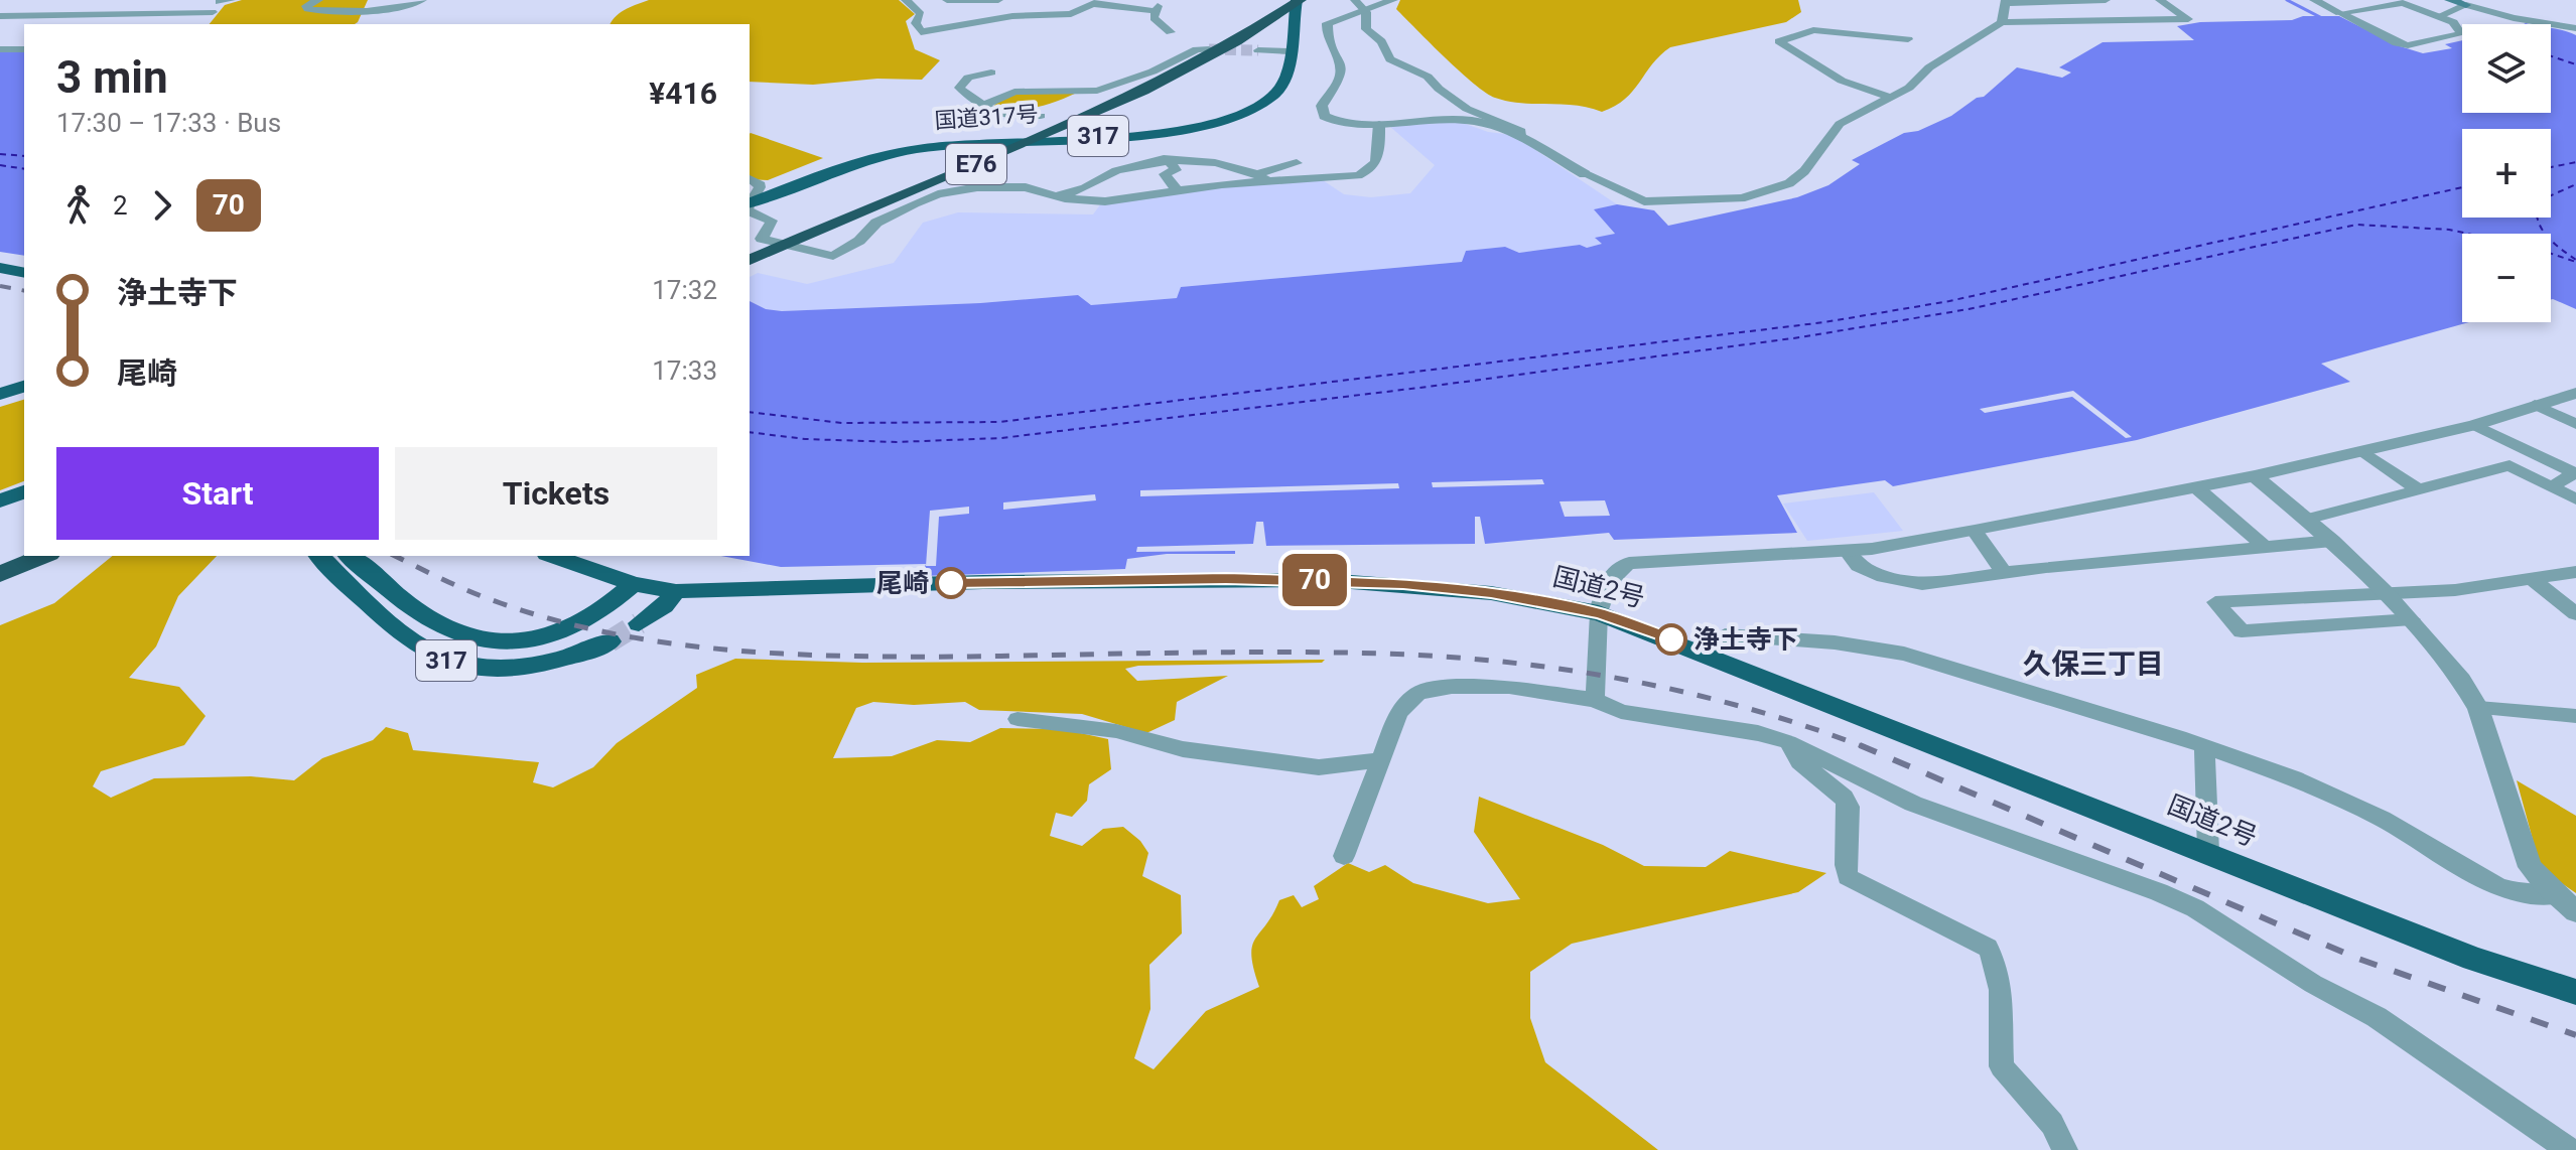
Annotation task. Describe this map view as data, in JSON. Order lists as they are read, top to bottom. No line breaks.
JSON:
{"streets":{"highway":["国道317号","317","E76","国道2号"]},"crossings":[["国道317号","E76"],["317","国道2号"]],"districts":["久保三丁目"],"places":["尾崎","浄土寺下"],"lines":["bus line 70"],"page":{"on_map":"70","map_buttons":["+","−"],"heading":["3 min","17:30 – 17:33 · Bus","¥416"],"legs":["2","70"],"list":[{"name":"浄土寺下","value":"17:32"},{"name":"尾崎","value":"17:33"}],"buttons":["Start","Tickets"]}}
